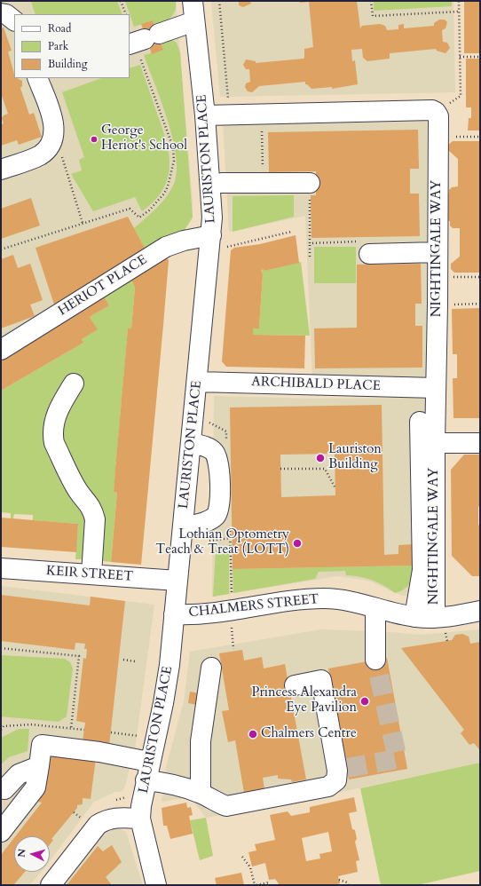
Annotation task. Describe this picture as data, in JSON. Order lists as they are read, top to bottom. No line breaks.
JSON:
{"streets":{"street":["LAURISTON PLACE","NIGHTINGALE WAY","HERIOT PLACE","ARCHIBALD PLACE","KEIR STREET","CHALMERS STREET"]},"crossings":[["LAURISTON PLACE","HERIOT PLACE"],["LAURISTON PLACE","ARCHIBALD PLACE"],["LAURISTON PLACE","KEIR STREET"],["LAURISTON PLACE","CHALMERS STREET"],["NIGHTINGALE WAY","ARCHIBALD PLACE"],["NIGHTINGALE WAY","CHALMERS STREET"]],"places":["George Heriot's School","Lauriston Building","Lothian Optometry Teach & Treat (LOTT)","Princess Alexandra Eye Pavilion","Chalmers Centre"],"legend":["Road","Park","Building"],"north":"left"}
